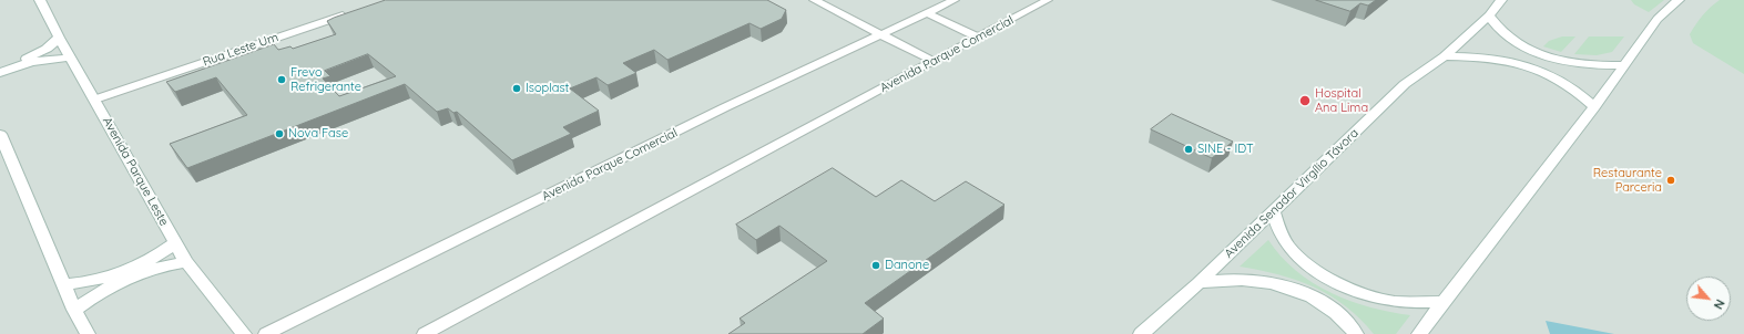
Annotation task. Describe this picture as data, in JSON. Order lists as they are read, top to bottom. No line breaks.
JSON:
{"streets":{"main road":["Avenida Parque Leste","Avenida Senador Virgílio Távora"],"street":["Rua Leste Um","Avenida Parque Comercial"]},"crossings":[["Rua Leste Um","Avenida Parque Leste"]],"places":["Frevo Refrigerante","Isoplast","Hospital Ana Lima","Nova Fase","SINE - IDT","Restaurante Parceria","Danone"],"north":"bottom right"}
